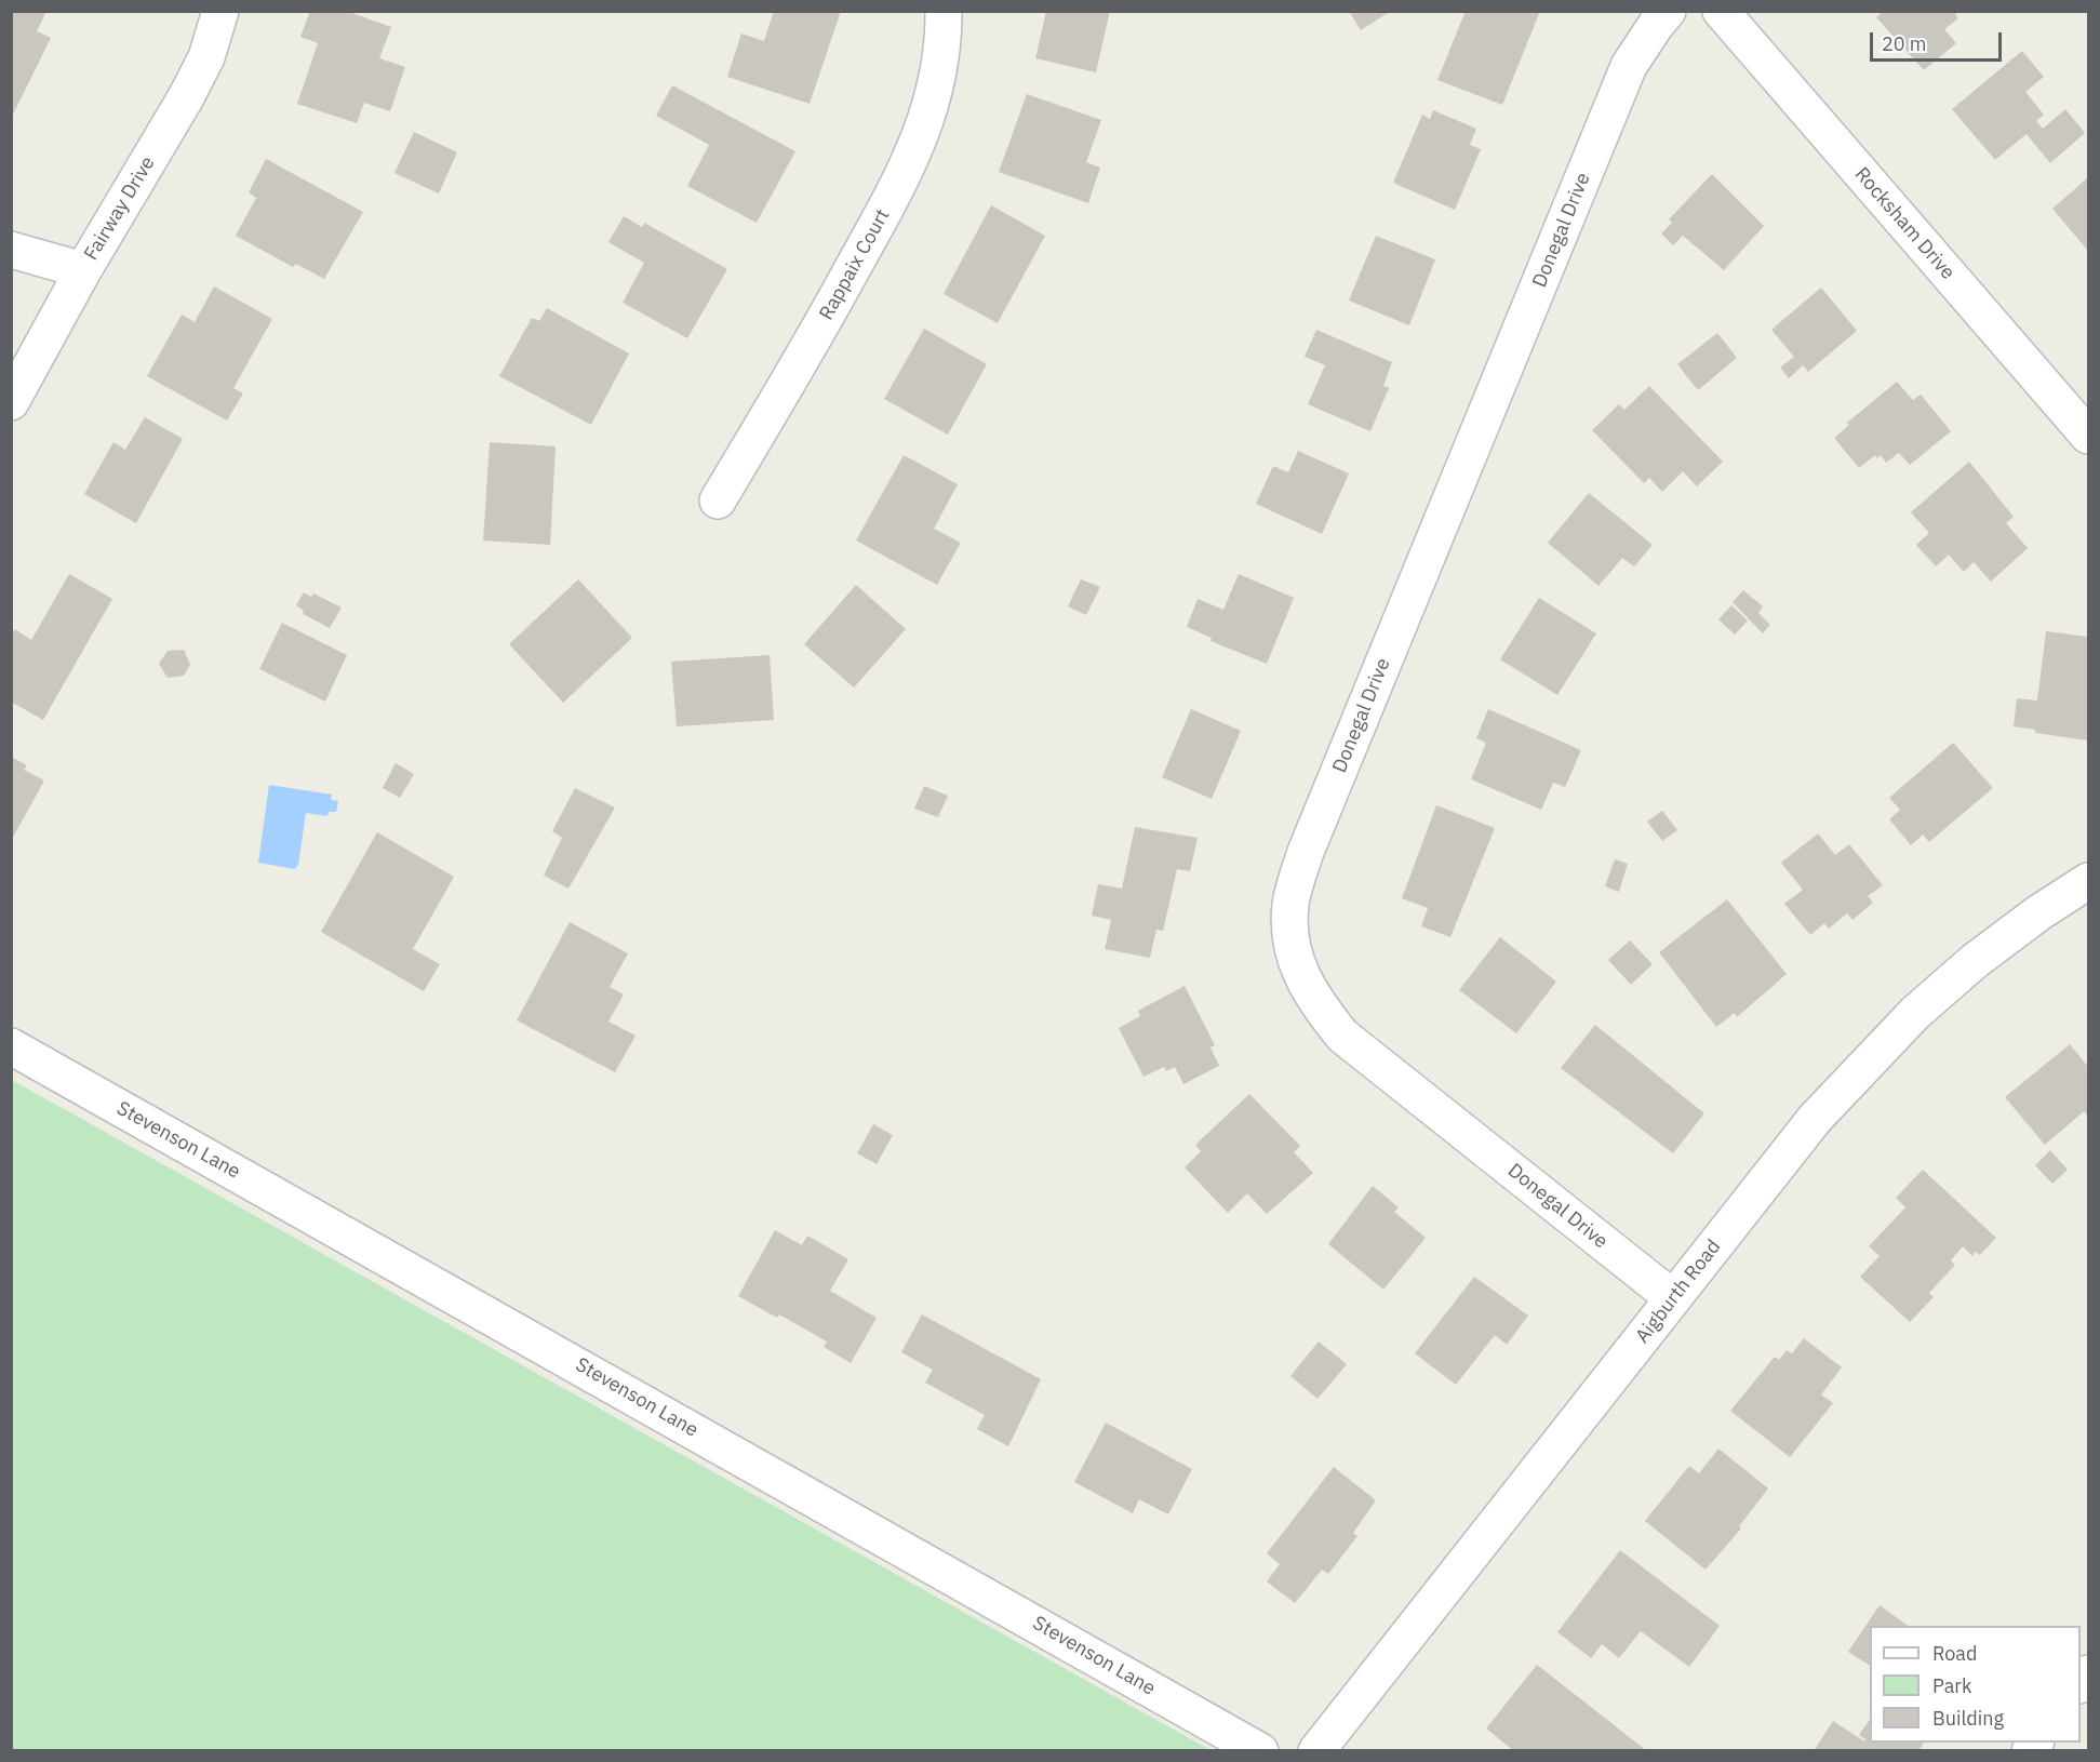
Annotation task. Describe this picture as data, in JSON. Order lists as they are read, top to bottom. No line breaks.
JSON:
{"streets":{"street":["Fairway Drive","Rocksham Drive","Donegal Drive","Rappaix Court","Stevenson Lane","Aigburth Road"]},"crossings":[["Donegal Drive","Aigburth Road"]],"legend":["Road","Park","Building"],"scale_bar":"20 m"}
